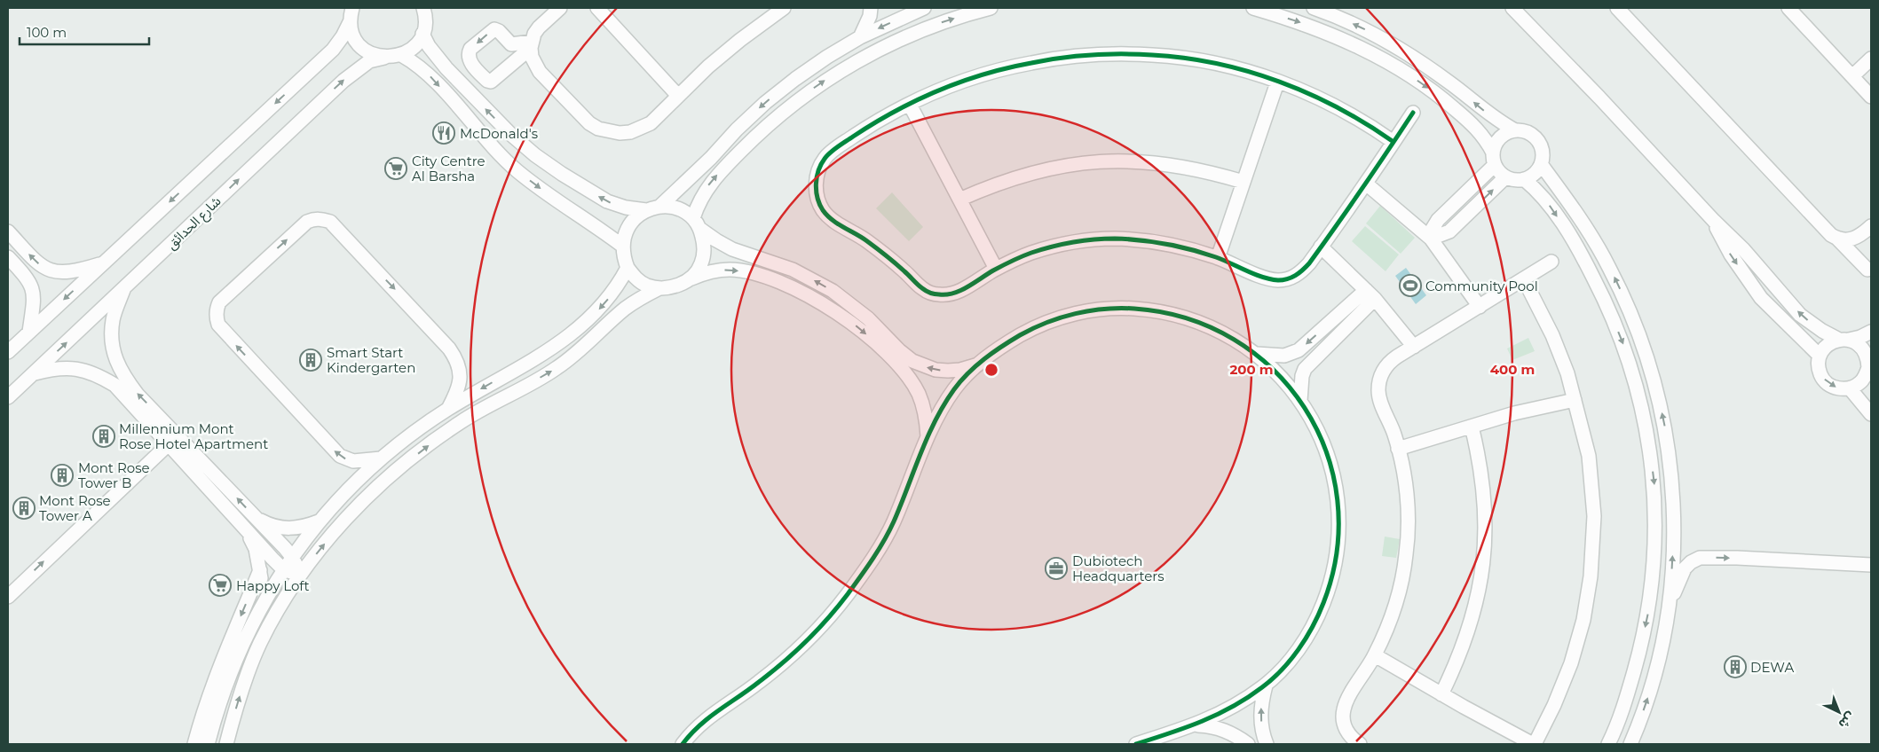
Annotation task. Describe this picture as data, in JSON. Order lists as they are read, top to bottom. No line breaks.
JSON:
{"streets":{"street":["شارع الحدائق"]},"places":{"restaurant":["McDonald's"],"supermarket":["City Centre Al Barsha","Happy Loft"],"sports":["Community Pool"],"building":["Smart Start Kindergarten","Millennium Mont Rose Hotel Apartment","Mont Rose Tower B","Mont Rose Tower A","DEWA"],"office":["Dubiotech Headquarters"]},"scale_bar":"100 m","north":"bottom right","rings":["200 m","400 m"]}
